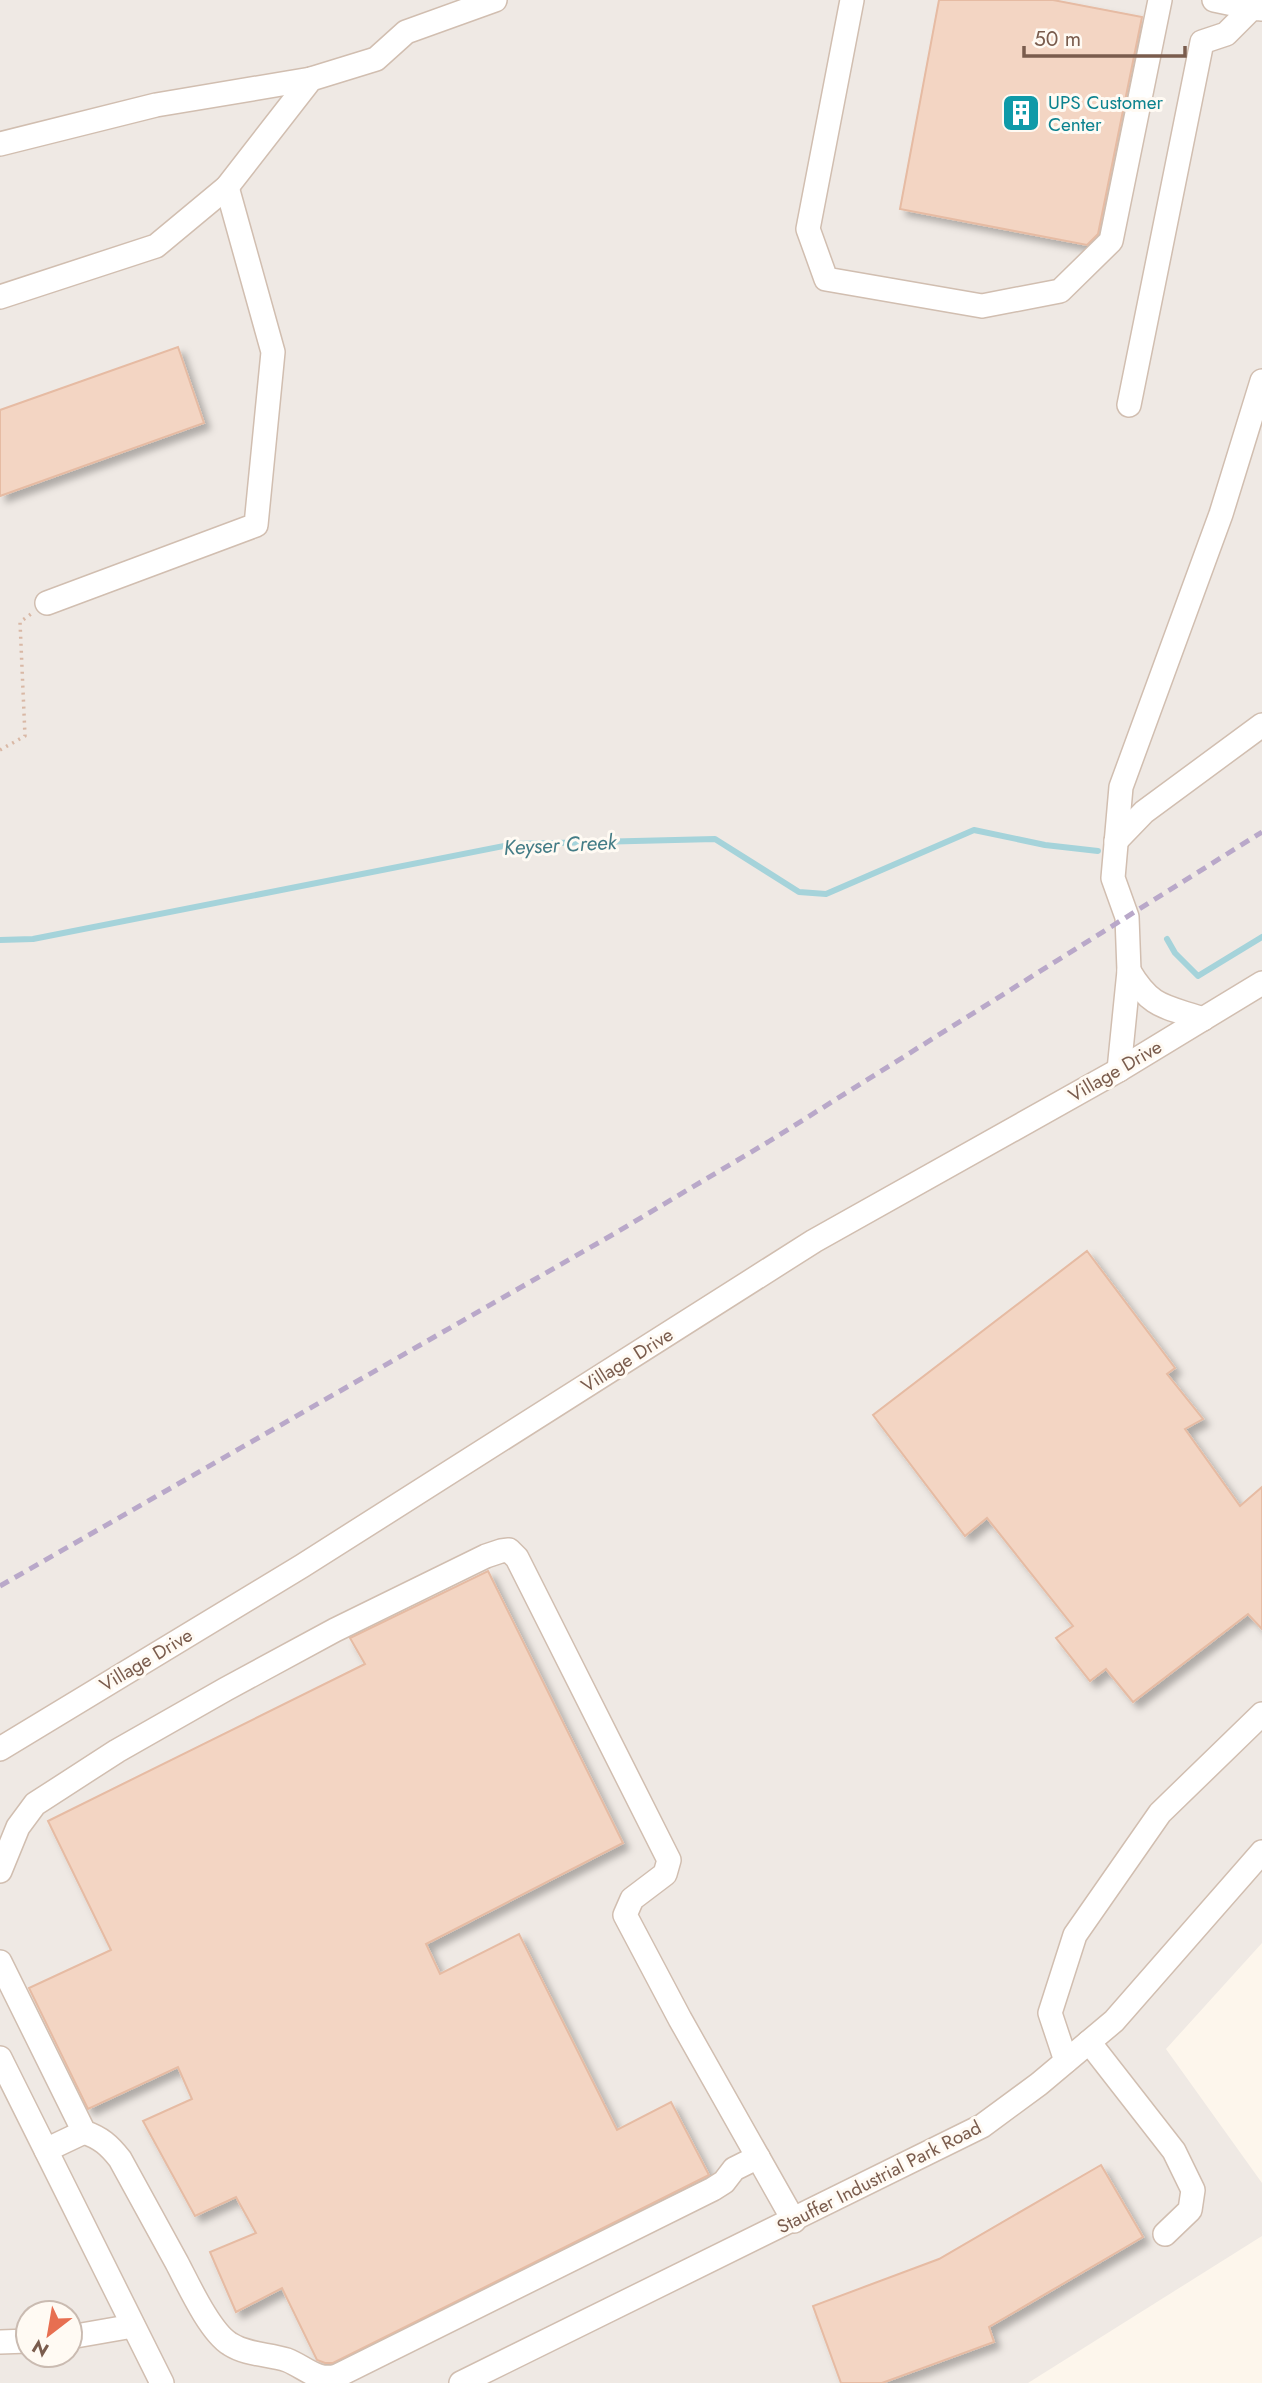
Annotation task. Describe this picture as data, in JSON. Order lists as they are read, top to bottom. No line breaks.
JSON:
{"streets":{"street":["Village Drive","Stauffer Industrial Park Road"]},"water":["Keyser Creek"],"places":{"building":["UPS Customer Center"]},"scale_bar":"50 m","north":"bottom left"}
